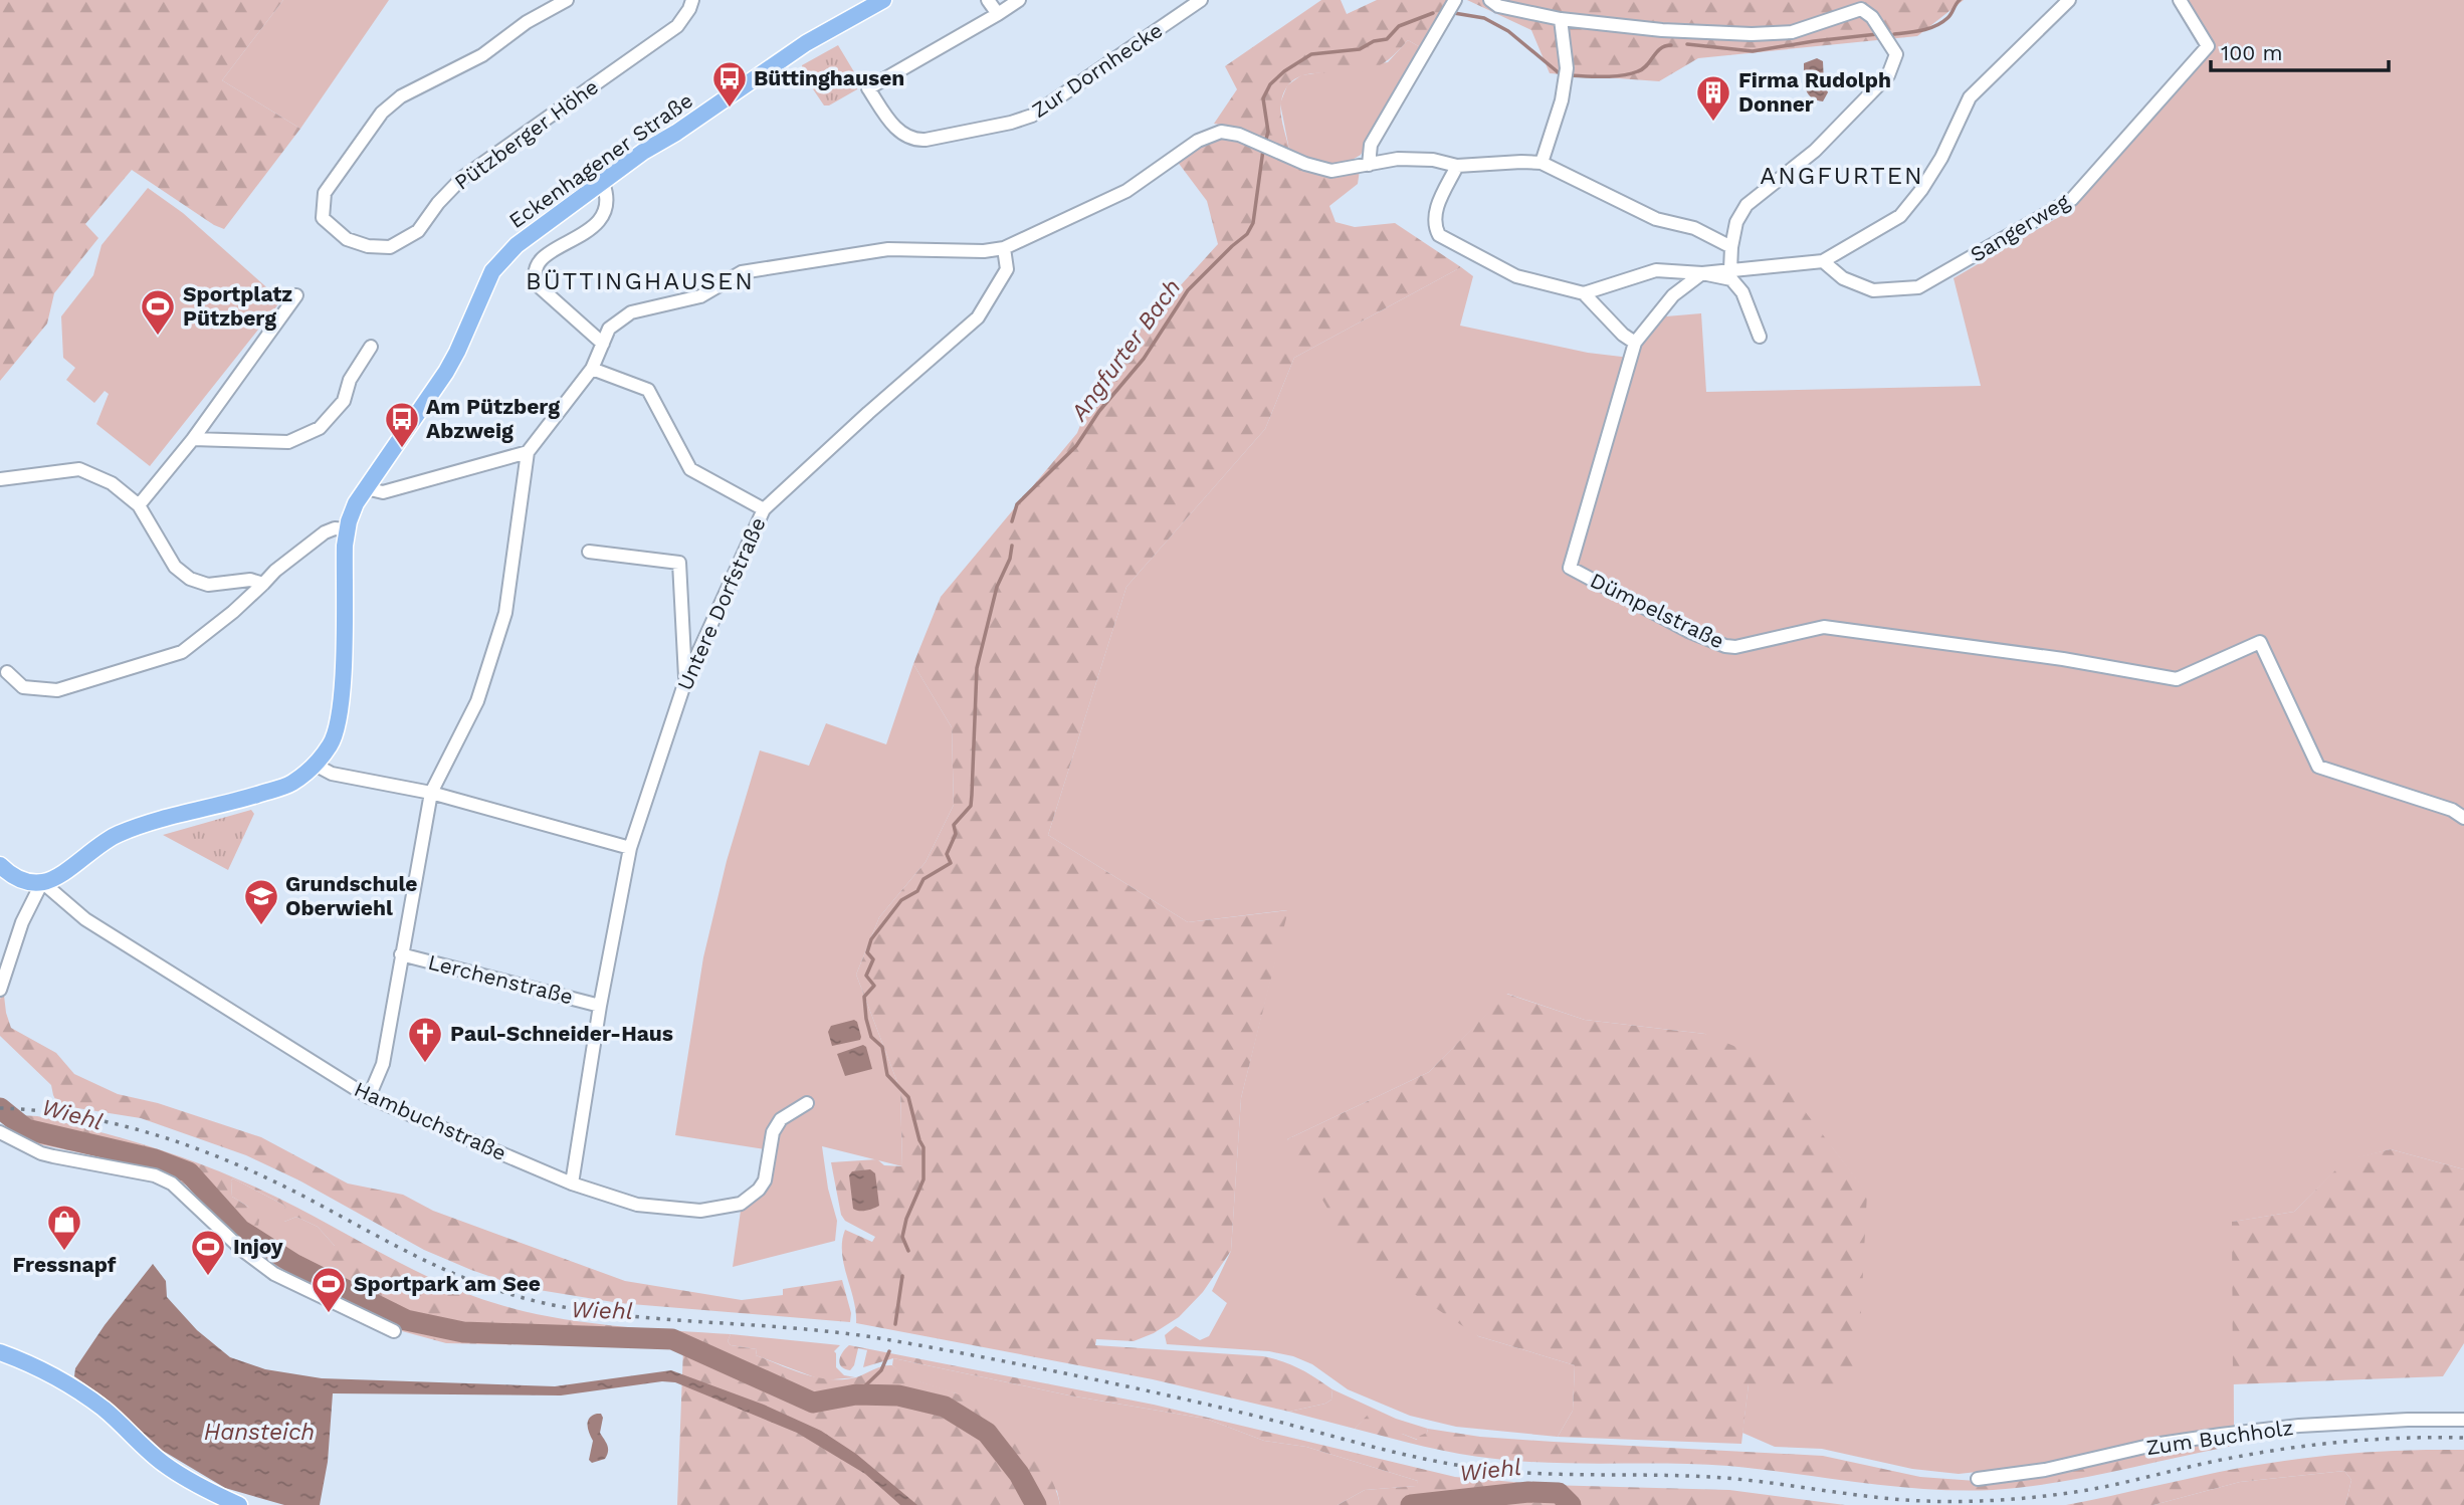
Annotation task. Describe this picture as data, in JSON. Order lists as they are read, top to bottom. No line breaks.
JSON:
{"streets":{"main road":["Eckenhagener Straße"],"street":["Zur Dornhecke","Pützberger Höhe","Sangerweg","Untere Dorfstraße","Dümpelstraße","Lerchenstraße","Hambuchstraße","Zum Buchholz"]},"crossings":[["Eckenhagener Straße","Hambuchstraße"],["Untere Dorfstraße","Lerchenstraße"],["Untere Dorfstraße","Hambuchstraße"]],"districts":["ANGFURTEN","BÜTTINGHAUSEN"],"water":["Angfurter Bach","Wiehl","Hansteich"],"places":{"bus stop":["Büttinghausen","Am Pützberg Abzweig"],"building":["Firma Rudolph Donner"],"sports":["Sportplatz Pützberg","Injoy","Sportpark am See"],"school or university":["Grundschule Oberwiehl"],"church":["Paul-Schneider-Haus"],"shop":["Fressnapf"]},"scale_bar":"100 m"}
